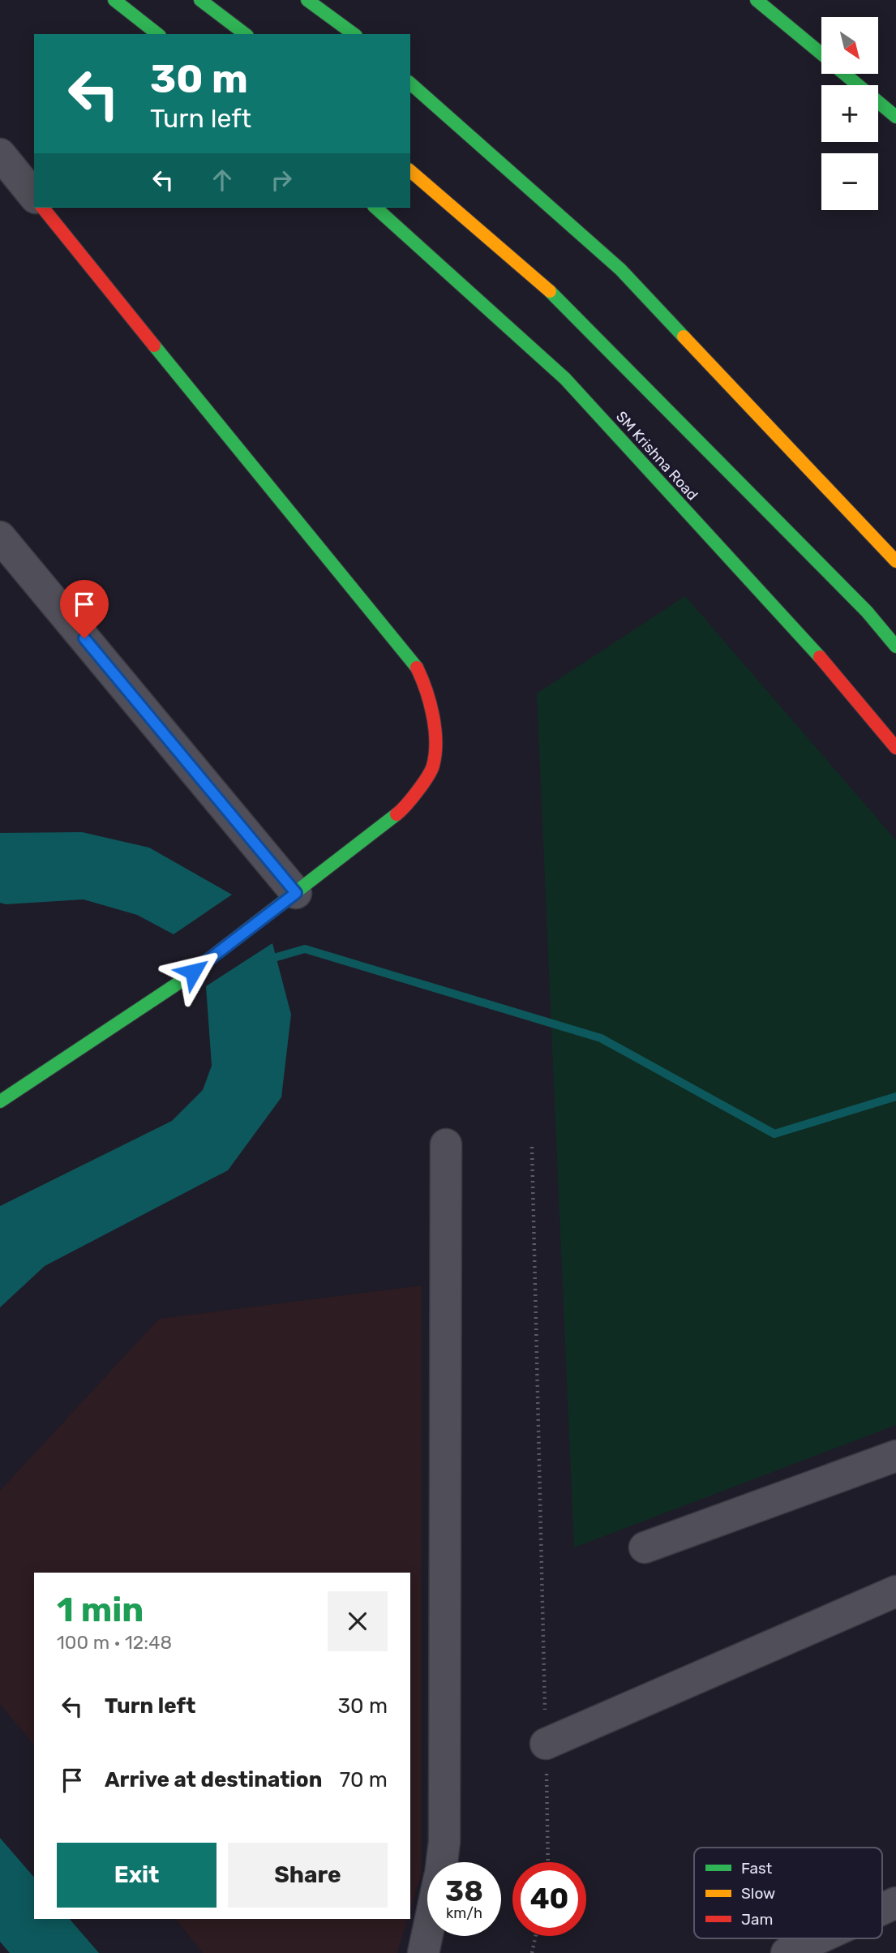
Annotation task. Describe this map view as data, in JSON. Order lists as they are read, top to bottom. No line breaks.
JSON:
{"streets":{"main road":["SM Krishna Road"]},"legend":["Fast","Slow","Jam"],"north":"bottom right","page":{"map_buttons":["+","−"],"turn":["30 m","Turn left"],"heading":["1 min","100 m · 12:48"],"list":[{"name":"Turn left","value":"30 m"},{"name":"Arrive at destination","value":"70 m"}],"buttons":["Exit","Share"],"speed":"38 km/h","limit":"40"}}
